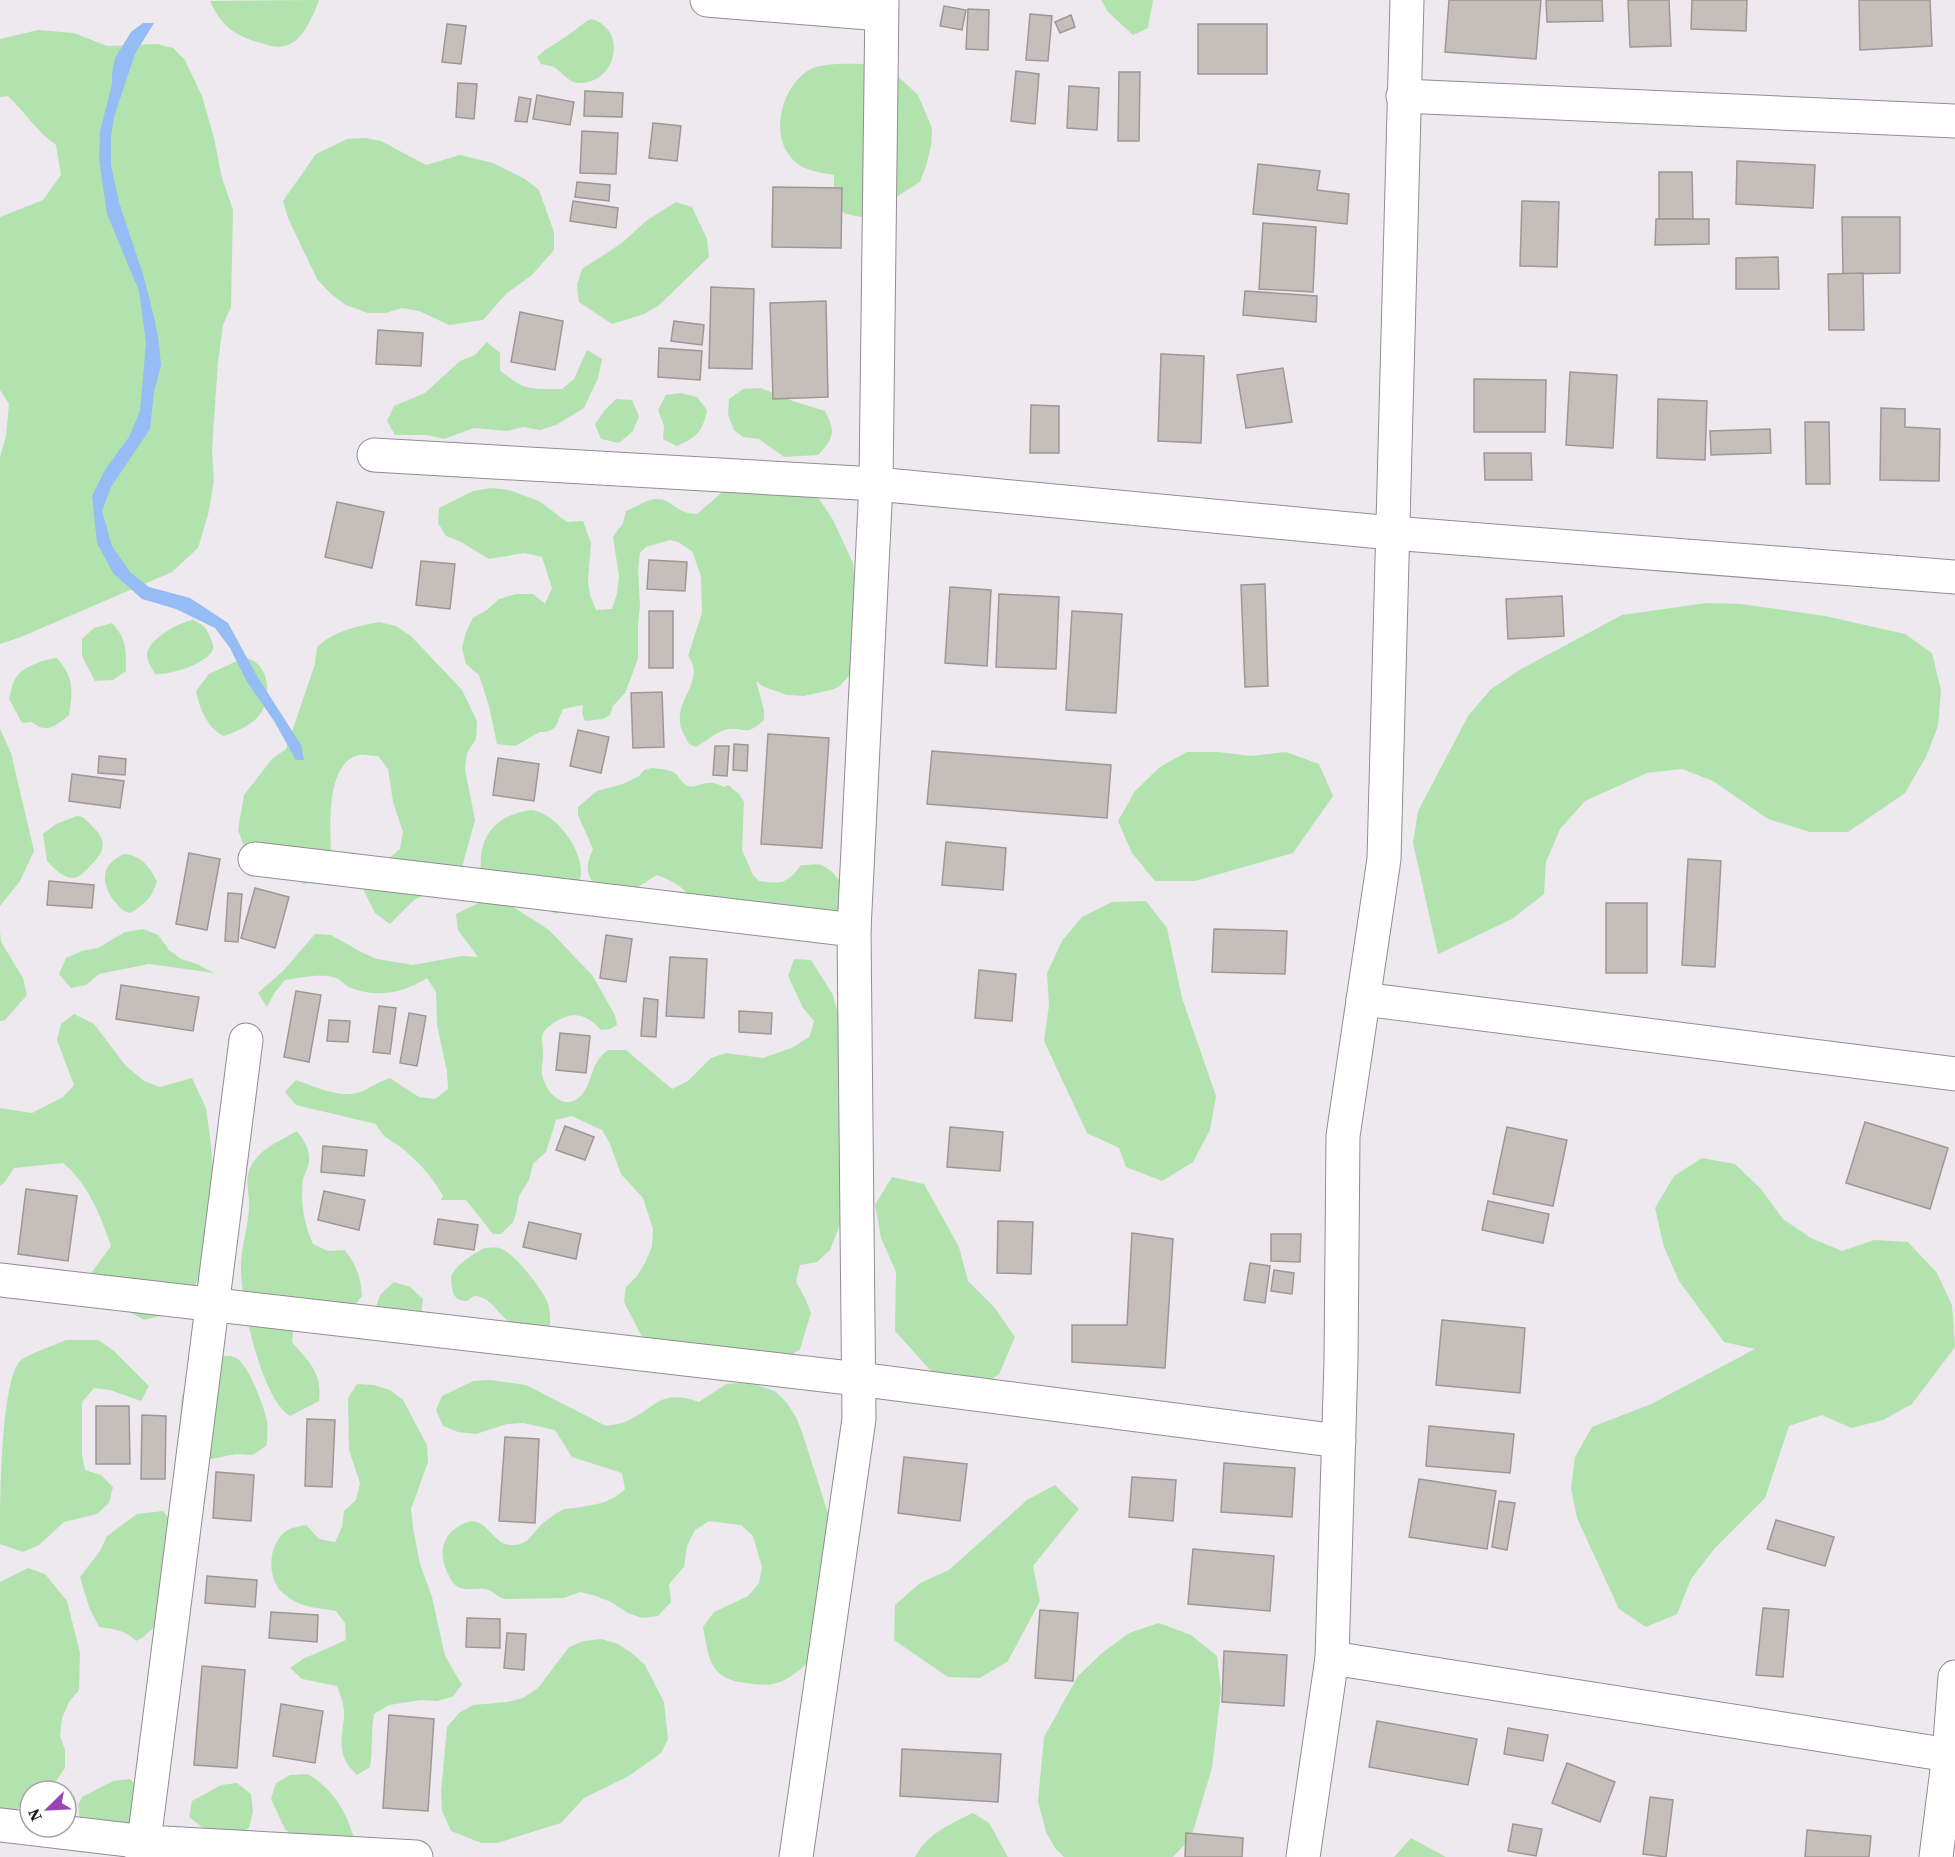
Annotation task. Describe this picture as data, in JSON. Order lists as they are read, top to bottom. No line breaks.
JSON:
{"north":"bottom left"}
